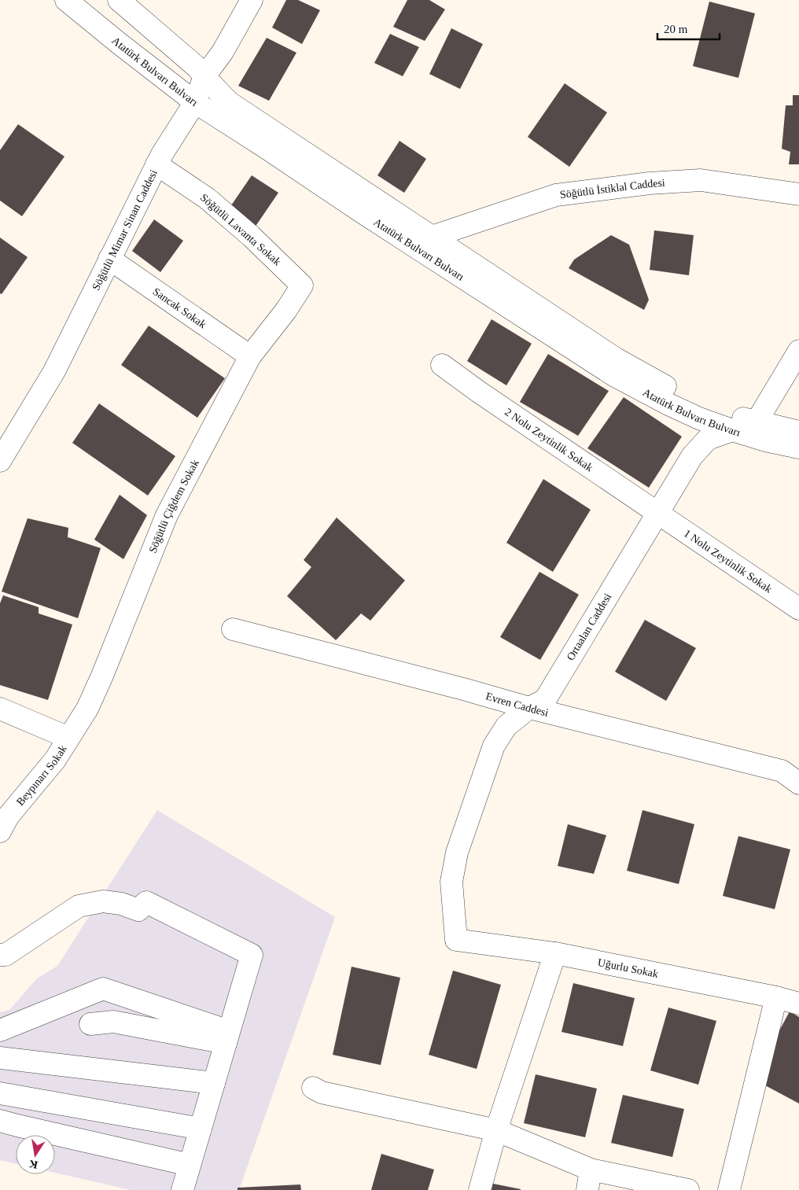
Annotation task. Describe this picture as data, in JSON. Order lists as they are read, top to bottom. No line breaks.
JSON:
{"streets":{"street":["Atatürk Bulvarı Bulvarı","Söğütlü İstiklal Caddesi","Söğütlü Mimar Sinan Caddesi","Söğütlü Lavanta Sokak","Sancak Sokak","2 Nolu Zeytinlik Sokak","Söğütlü Çiğdem Sokak","1 Nolu Zeytinlik Sokak","Ortaalan Caddesi","Evren Caddesi","Beypınarı Sokak","Uğurlu Sokak"]},"crossings":[["Atatürk Bulvarı Bulvarı","Söğütlü İstiklal Caddesi"],["Atatürk Bulvarı Bulvarı","Söğütlü Mimar Sinan Caddesi"],["Atatürk Bulvarı Bulvarı","Ortaalan Caddesi"],["Söğütlü Mimar Sinan Caddesi","Söğütlü Lavanta Sokak"],["Söğütlü Mimar Sinan Caddesi","Sancak Sokak"],["Söğütlü Lavanta Sokak","Söğütlü Çiğdem Sokak"],["Sancak Sokak","Söğütlü Çiğdem Sokak"],["2 Nolu Zeytinlik Sokak","1 Nolu Zeytinlik Sokak"],["2 Nolu Zeytinlik Sokak","Ortaalan Caddesi"],["Söğütlü Çiğdem Sokak","Beypınarı Sokak"],["1 Nolu Zeytinlik Sokak","Ortaalan Caddesi"],["Ortaalan Caddesi","Evren Caddesi"],["Ortaalan Caddesi","Uğurlu Sokak"]],"scale_bar":"20 m","north":"bottom"}
